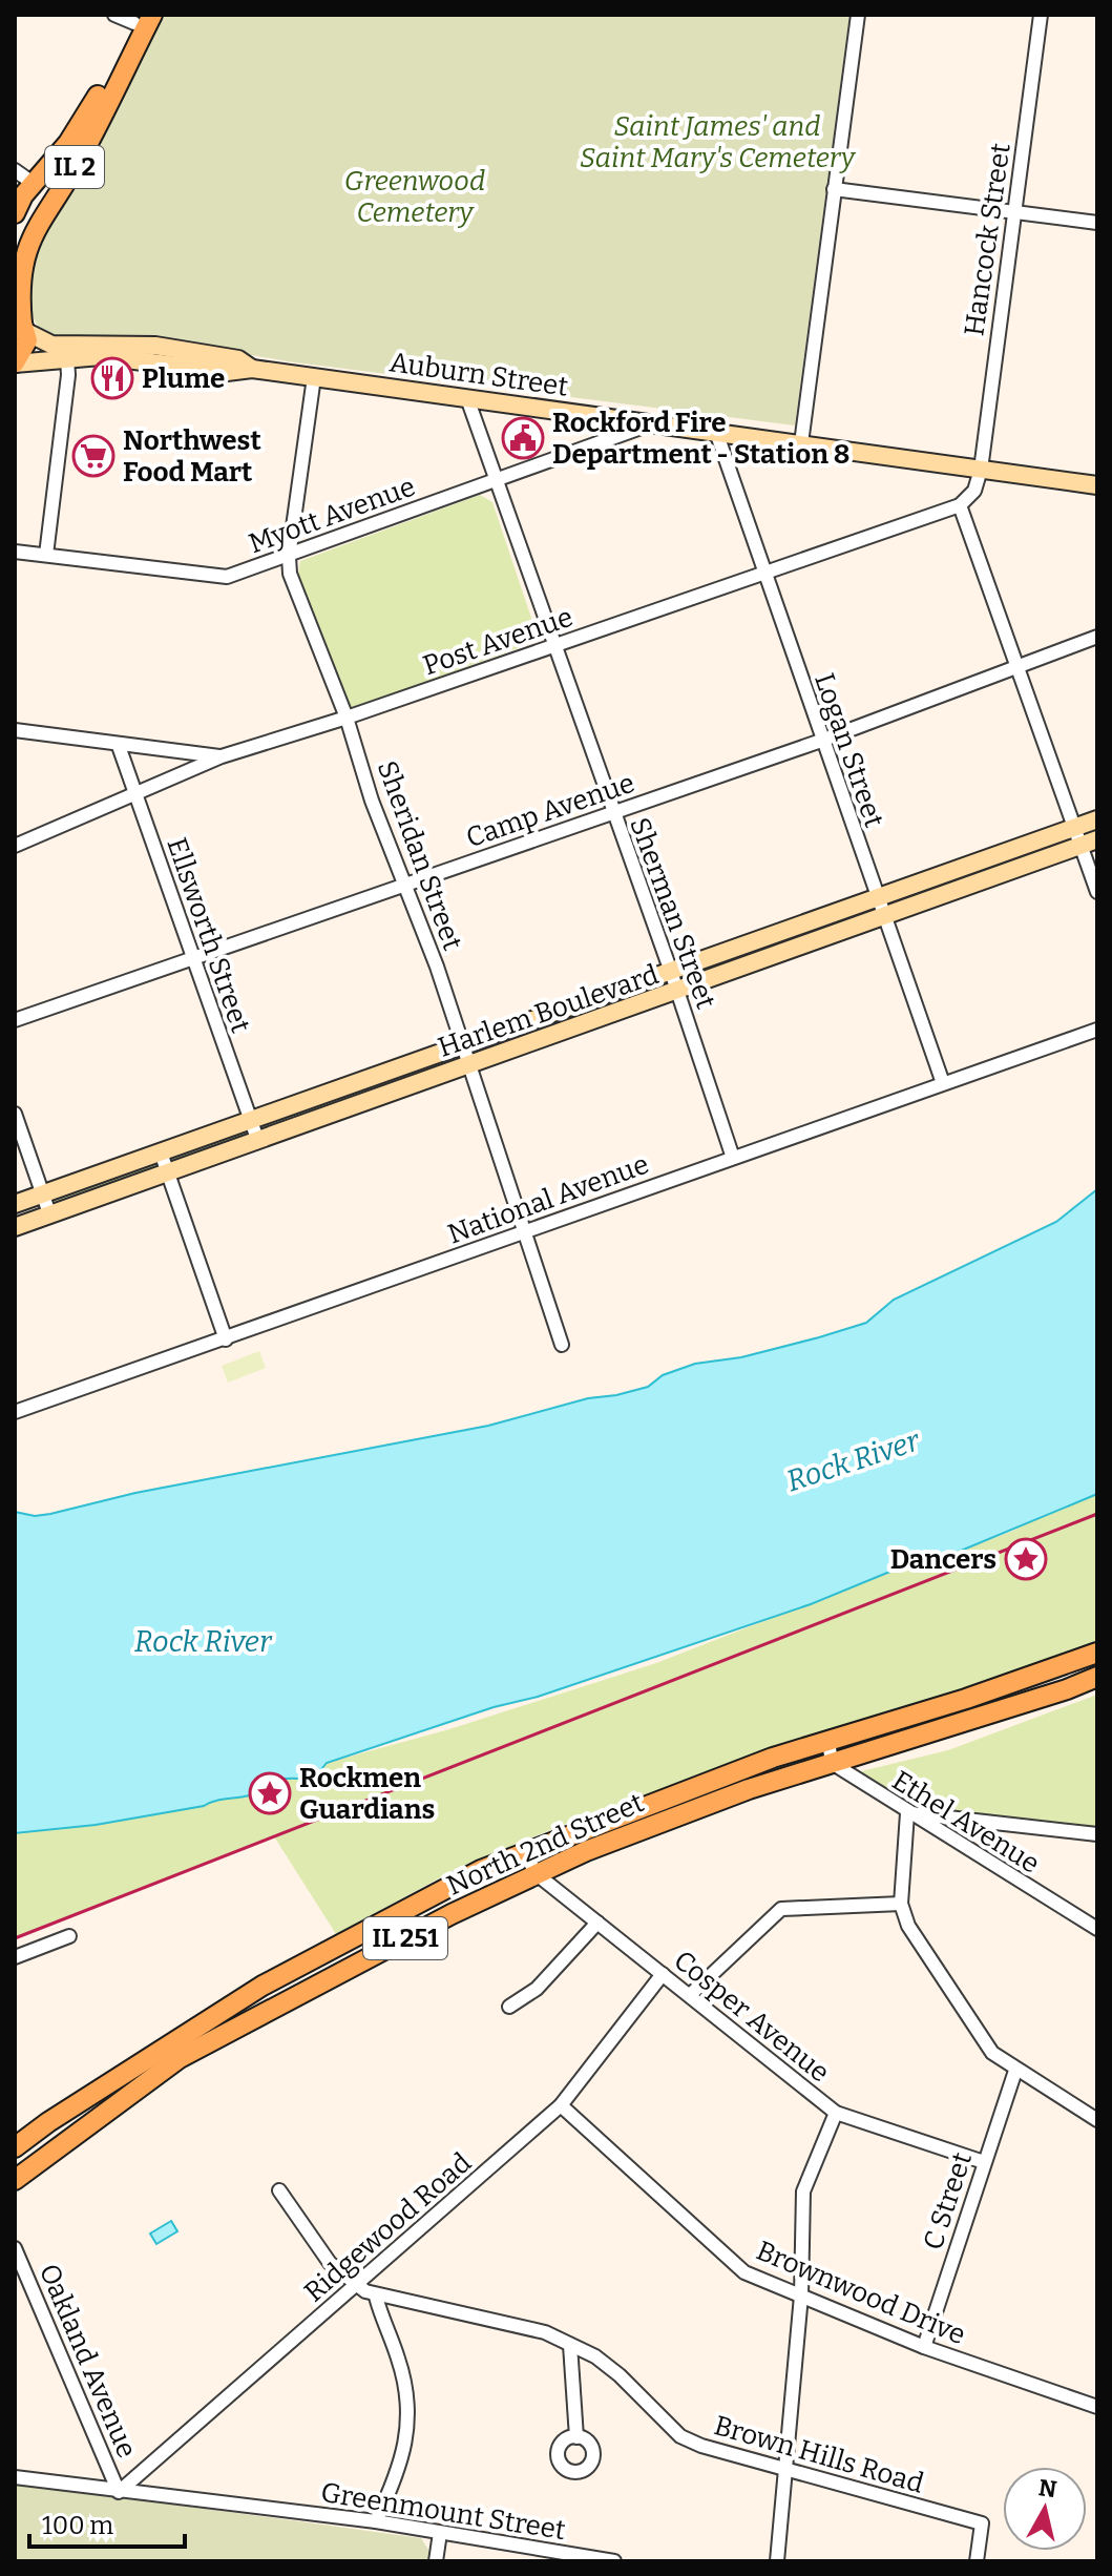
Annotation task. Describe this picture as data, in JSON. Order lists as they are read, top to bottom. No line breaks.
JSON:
{"streets":{"main road":["IL 2","North 2nd Street","IL 251"],"street":["Hancock Street","Auburn Street","Myott Avenue","Post Avenue","Logan Street","Camp Avenue","Sheridan Street","Sherman Street","Ellsworth Street","Harlem Boulevard","National Avenue","Ethel Avenue","Cosper Avenue","C Street","Ridgewood Road","Brownwood Drive","Oakland Avenue","Brown Hills Road","Greenmount Street"]},"crossings":[["IL 2","Auburn Street"],["Hancock Street","Auburn Street"],["Auburn Street","Myott Avenue"],["Auburn Street","Logan Street"],["Auburn Street","Sheridan Street"],["Auburn Street","Sherman Street"],["Myott Avenue","Sheridan Street"],["Myott Avenue","Sherman Street"],["Post Avenue","Logan Street"],["Post Avenue","Sheridan Street"],["Post Avenue","Sherman Street"],["Post Avenue","Ellsworth Street"],["Logan Street","Camp Avenue"],["Logan Street","Harlem Boulevard"],["Logan Street","National Avenue"],["Camp Avenue","Sheridan Street"],["Camp Avenue","Sherman Street"],["Camp Avenue","Ellsworth Street"],["Sheridan Street","Harlem Boulevard"],["Sheridan Street","National Avenue"],["Sherman Street","Harlem Boulevard"],["Sherman Street","National Avenue"],["Ellsworth Street","Harlem Boulevard"],["Ethel Avenue","North 2nd Street"],["North 2nd Street","Cosper Avenue"],["Cosper Avenue","C Street"],["Cosper Avenue","Ridgewood Road"],["C Street","Brownwood Drive"],["Ridgewood Road","Brownwood Drive"],["Ridgewood Road","Oakland Avenue"],["Ridgewood Road","Brown Hills Road"],["Ridgewood Road","Greenmount Street"],["Oakland Avenue","Greenmount Street"]],"water":["Rock River"],"parks":["Saint James' and Saint Mary's Cemetery","Greenwood Cemetery"],"places":{"restaurant":["Plume"],"public building":["Rockford Fire Department - Station 8"],"supermarket":["Northwest Food Mart"],"place":["Dancers","Rockmen Guardians"]},"scale_bar":"100 m","north":"top"}
